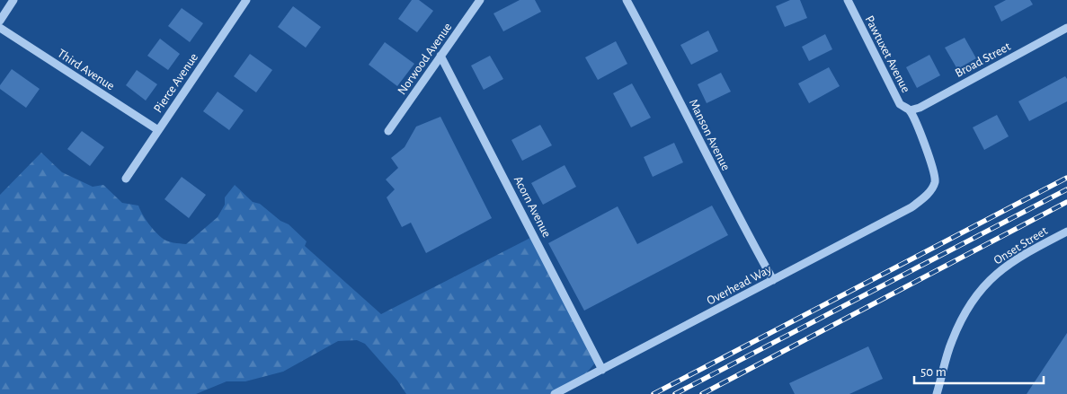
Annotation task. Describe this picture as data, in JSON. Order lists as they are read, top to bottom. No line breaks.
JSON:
{"streets":{"street":["Pawtuxet Avenue","Norwood Avenue","Broad Street","Third Avenue","Pierce Avenue","Manson Avenue","Acorn Avenue","Onset Street","Overhead Way"]},"crossings":[["Pawtuxet Avenue","Broad Street"],["Pawtuxet Avenue","Overhead Way"],["Norwood Avenue","Acorn Avenue"],["Third Avenue","Pierce Avenue"],["Manson Avenue","Overhead Way"],["Acorn Avenue","Overhead Way"]],"scale_bar":"50 m"}
